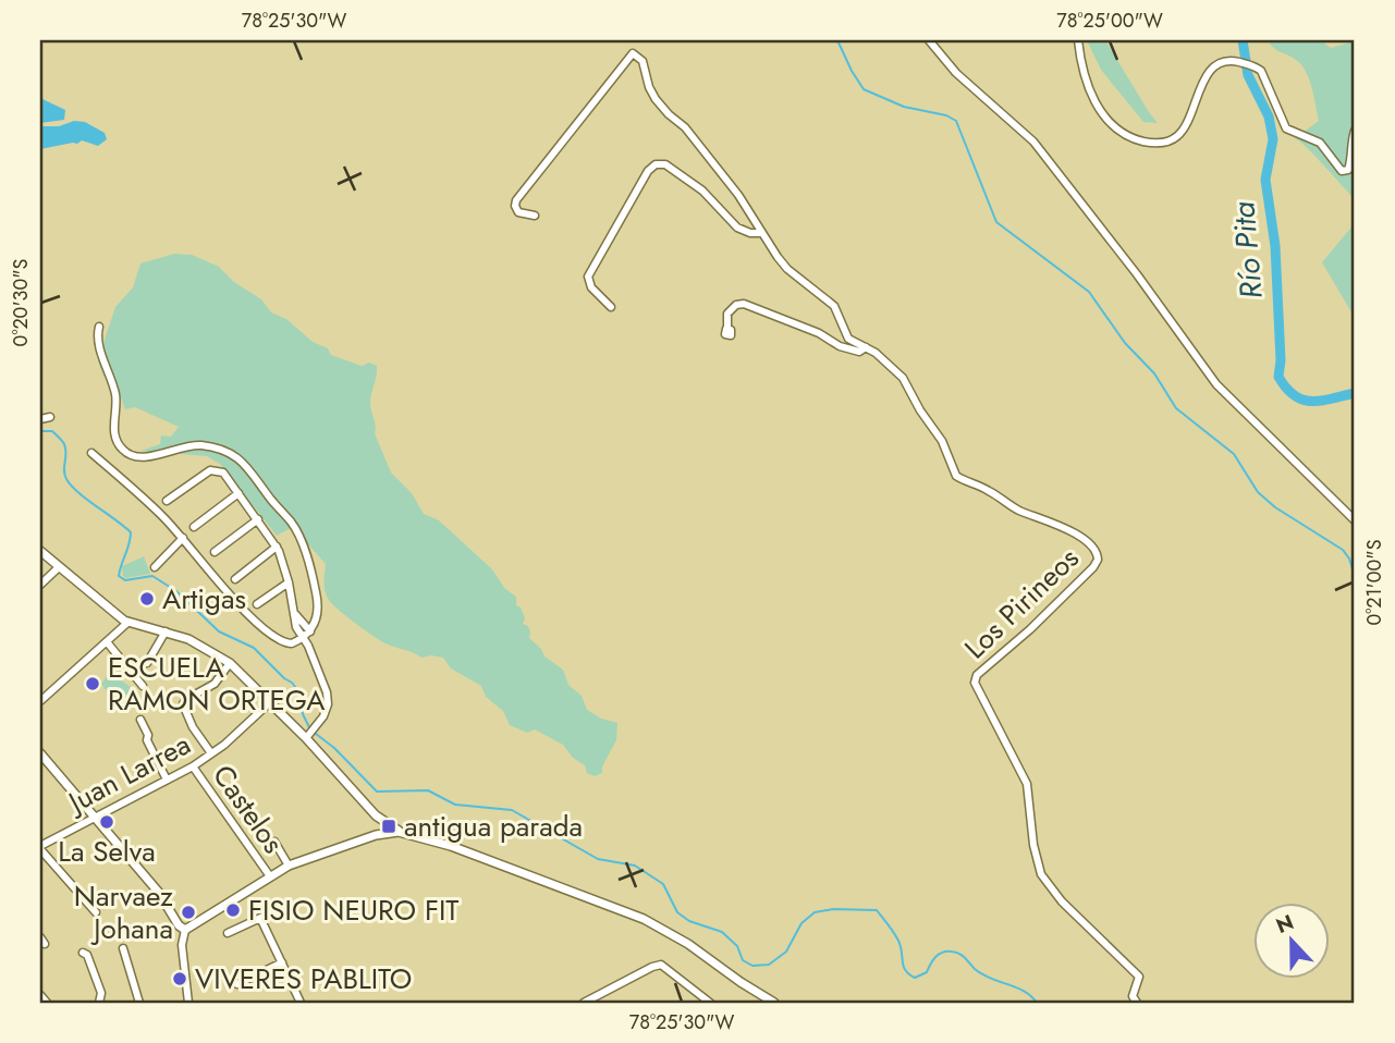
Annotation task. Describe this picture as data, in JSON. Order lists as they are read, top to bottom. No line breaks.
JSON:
{"streets":{"street":["Los Pirineos","Juan Larrea","Castelos"]},"crossings":[["Juan Larrea","Castelos"]],"water":["Río Pita"],"places":{"other":["Artigas","ESCUELA RAMON ORTEGA","La Selva","FISIO NEURO FIT","Narvaez Johana","VIVERES PABLITO"],"transit":["antigua parada"]},"north":"top","coordinates":["78°25'30\"W","78°25'00\"W","0°20'30\"S","0°21'00\"S"]}
